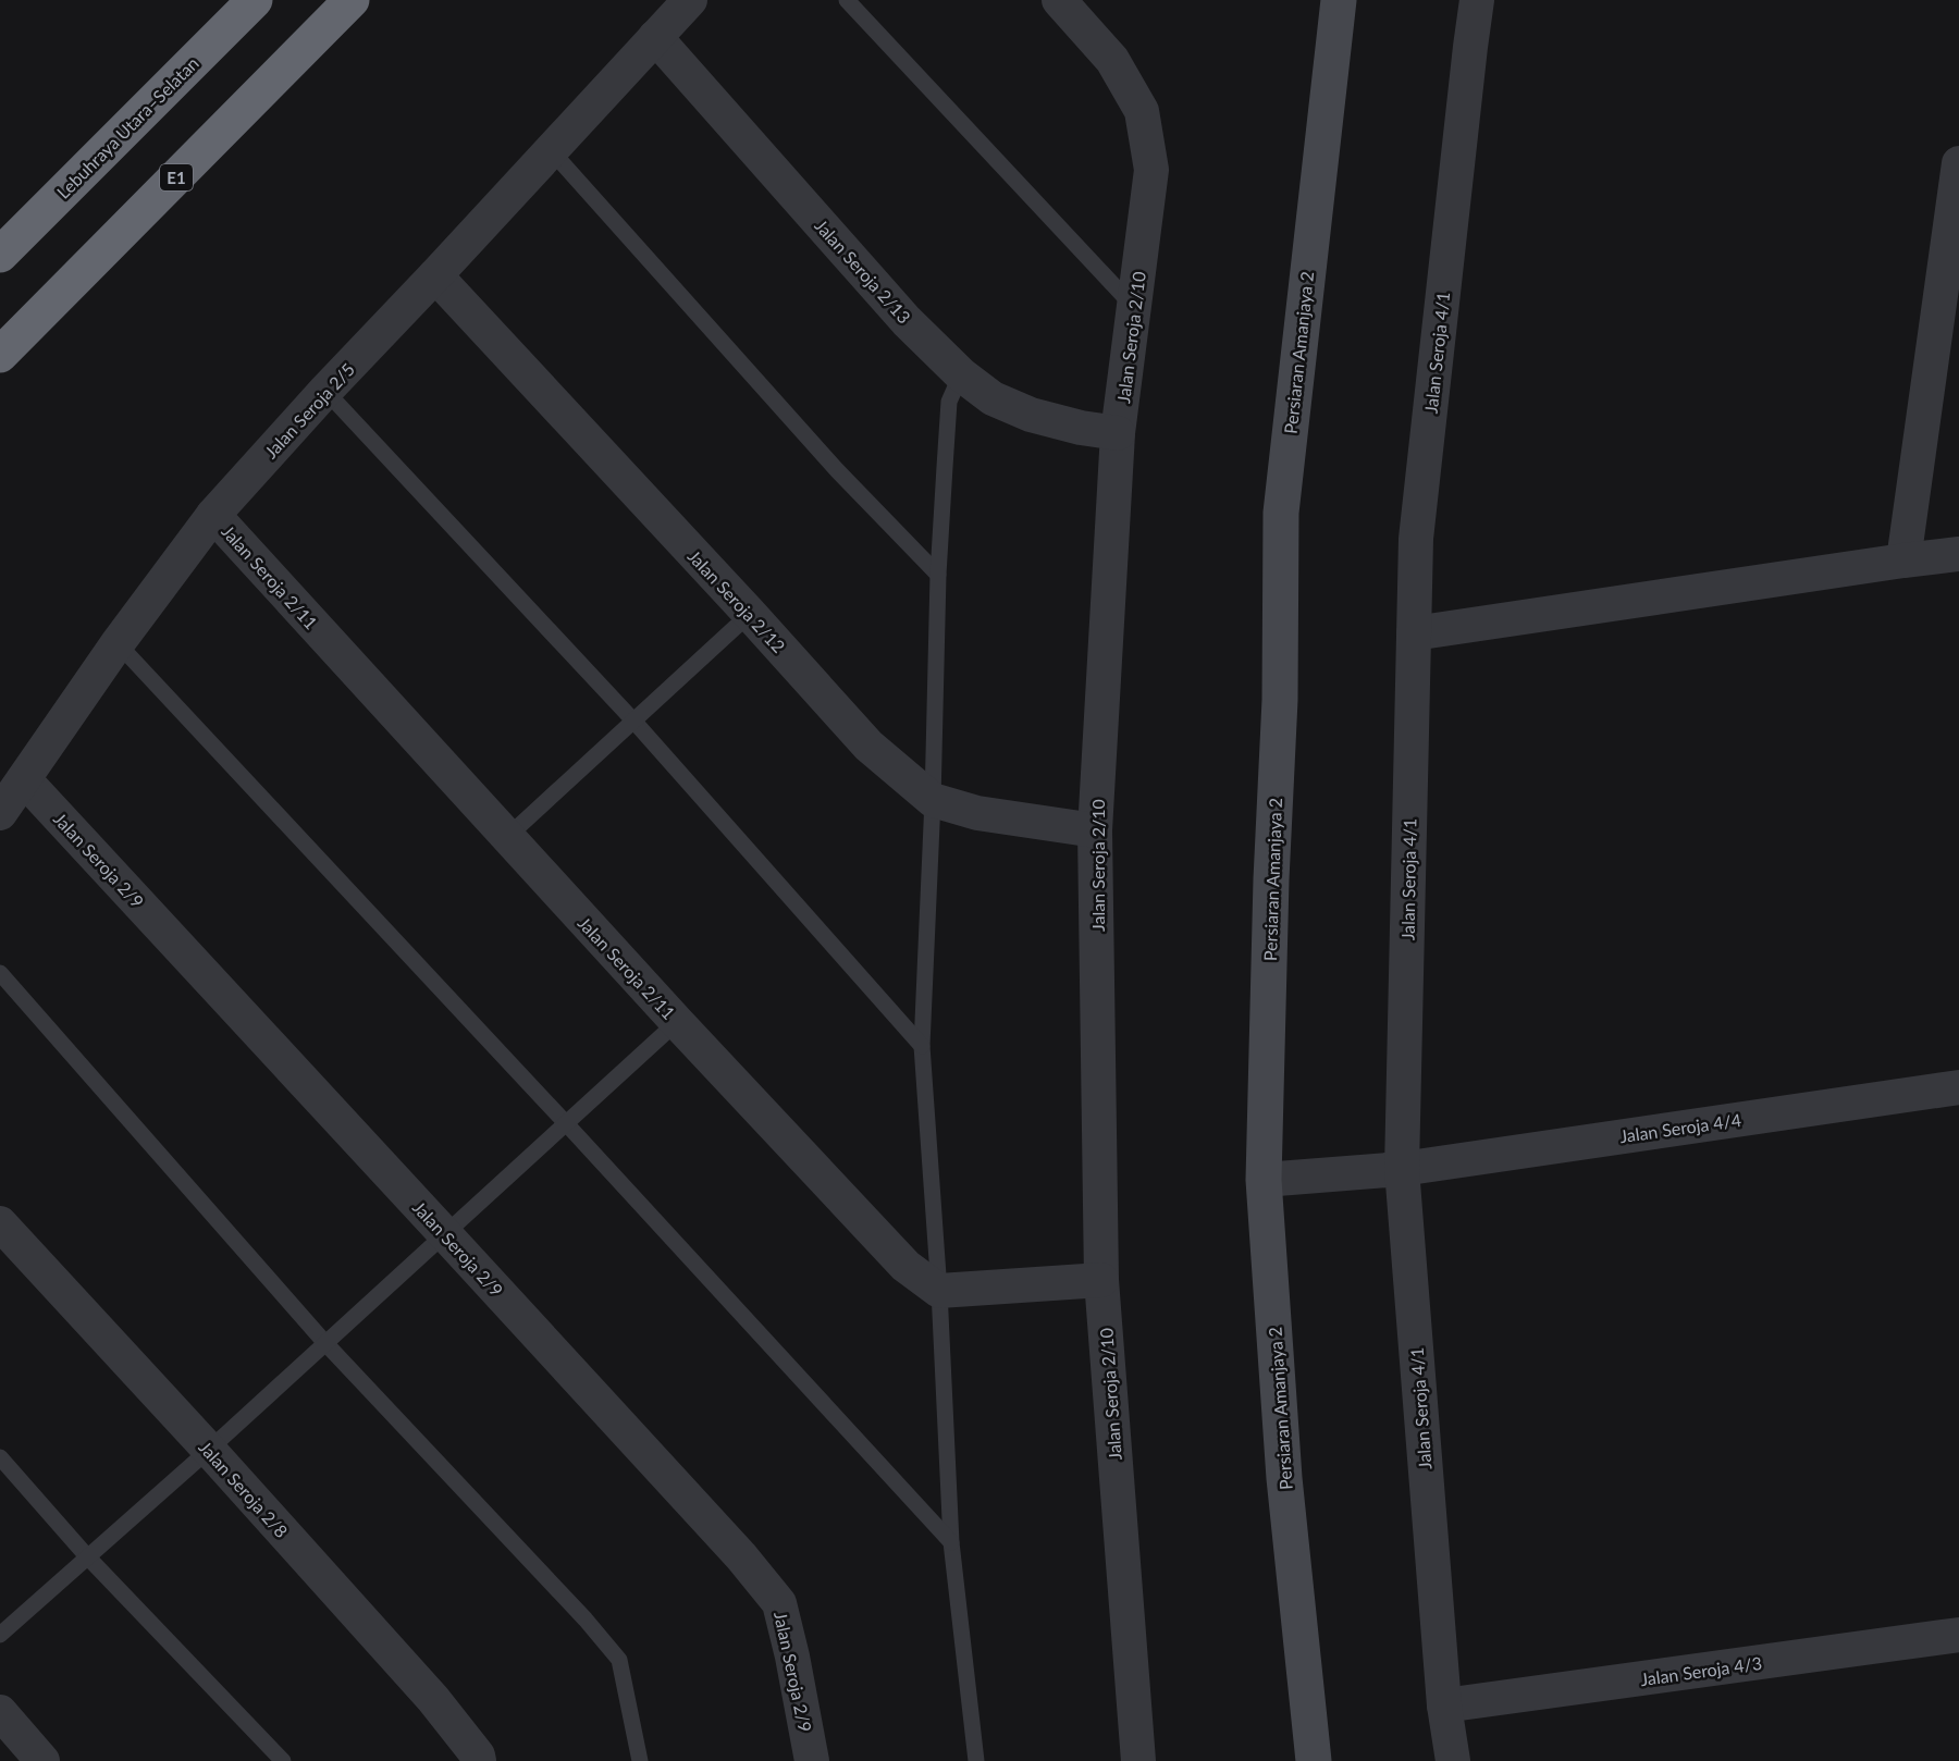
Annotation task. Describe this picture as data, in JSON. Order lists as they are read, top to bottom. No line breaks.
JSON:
{"streets":{"highway":["Lebuhraya Utara–Selatan","E1"],"street":["Jalan Seroja 2/13","Jalan Seroja 2/10","Persiaran Amanjaya 2","Jalan Seroja 4/1","Jalan Seroja 2/5","Jalan Seroja 2/11","Jalan Seroja 2/12","Jalan Seroja 2/9","Jalan Seroja 4/4","Jalan Seroja 2/8","Jalan Seroja 4/3"]},"crossings":[["Jalan Seroja 2/13","Jalan Seroja 2/10"],["Jalan Seroja 2/13","Jalan Seroja 2/5"],["Jalan Seroja 2/10","Jalan Seroja 2/12"],["Persiaran Amanjaya 2","Jalan Seroja 4/4"],["Jalan Seroja 4/1","Jalan Seroja 4/4"],["Jalan Seroja 4/1","Jalan Seroja 4/3"],["Jalan Seroja 2/5","Jalan Seroja 2/11"],["Jalan Seroja 2/5","Jalan Seroja 2/12"],["Jalan Seroja 2/5","Jalan Seroja 2/9"]]}
